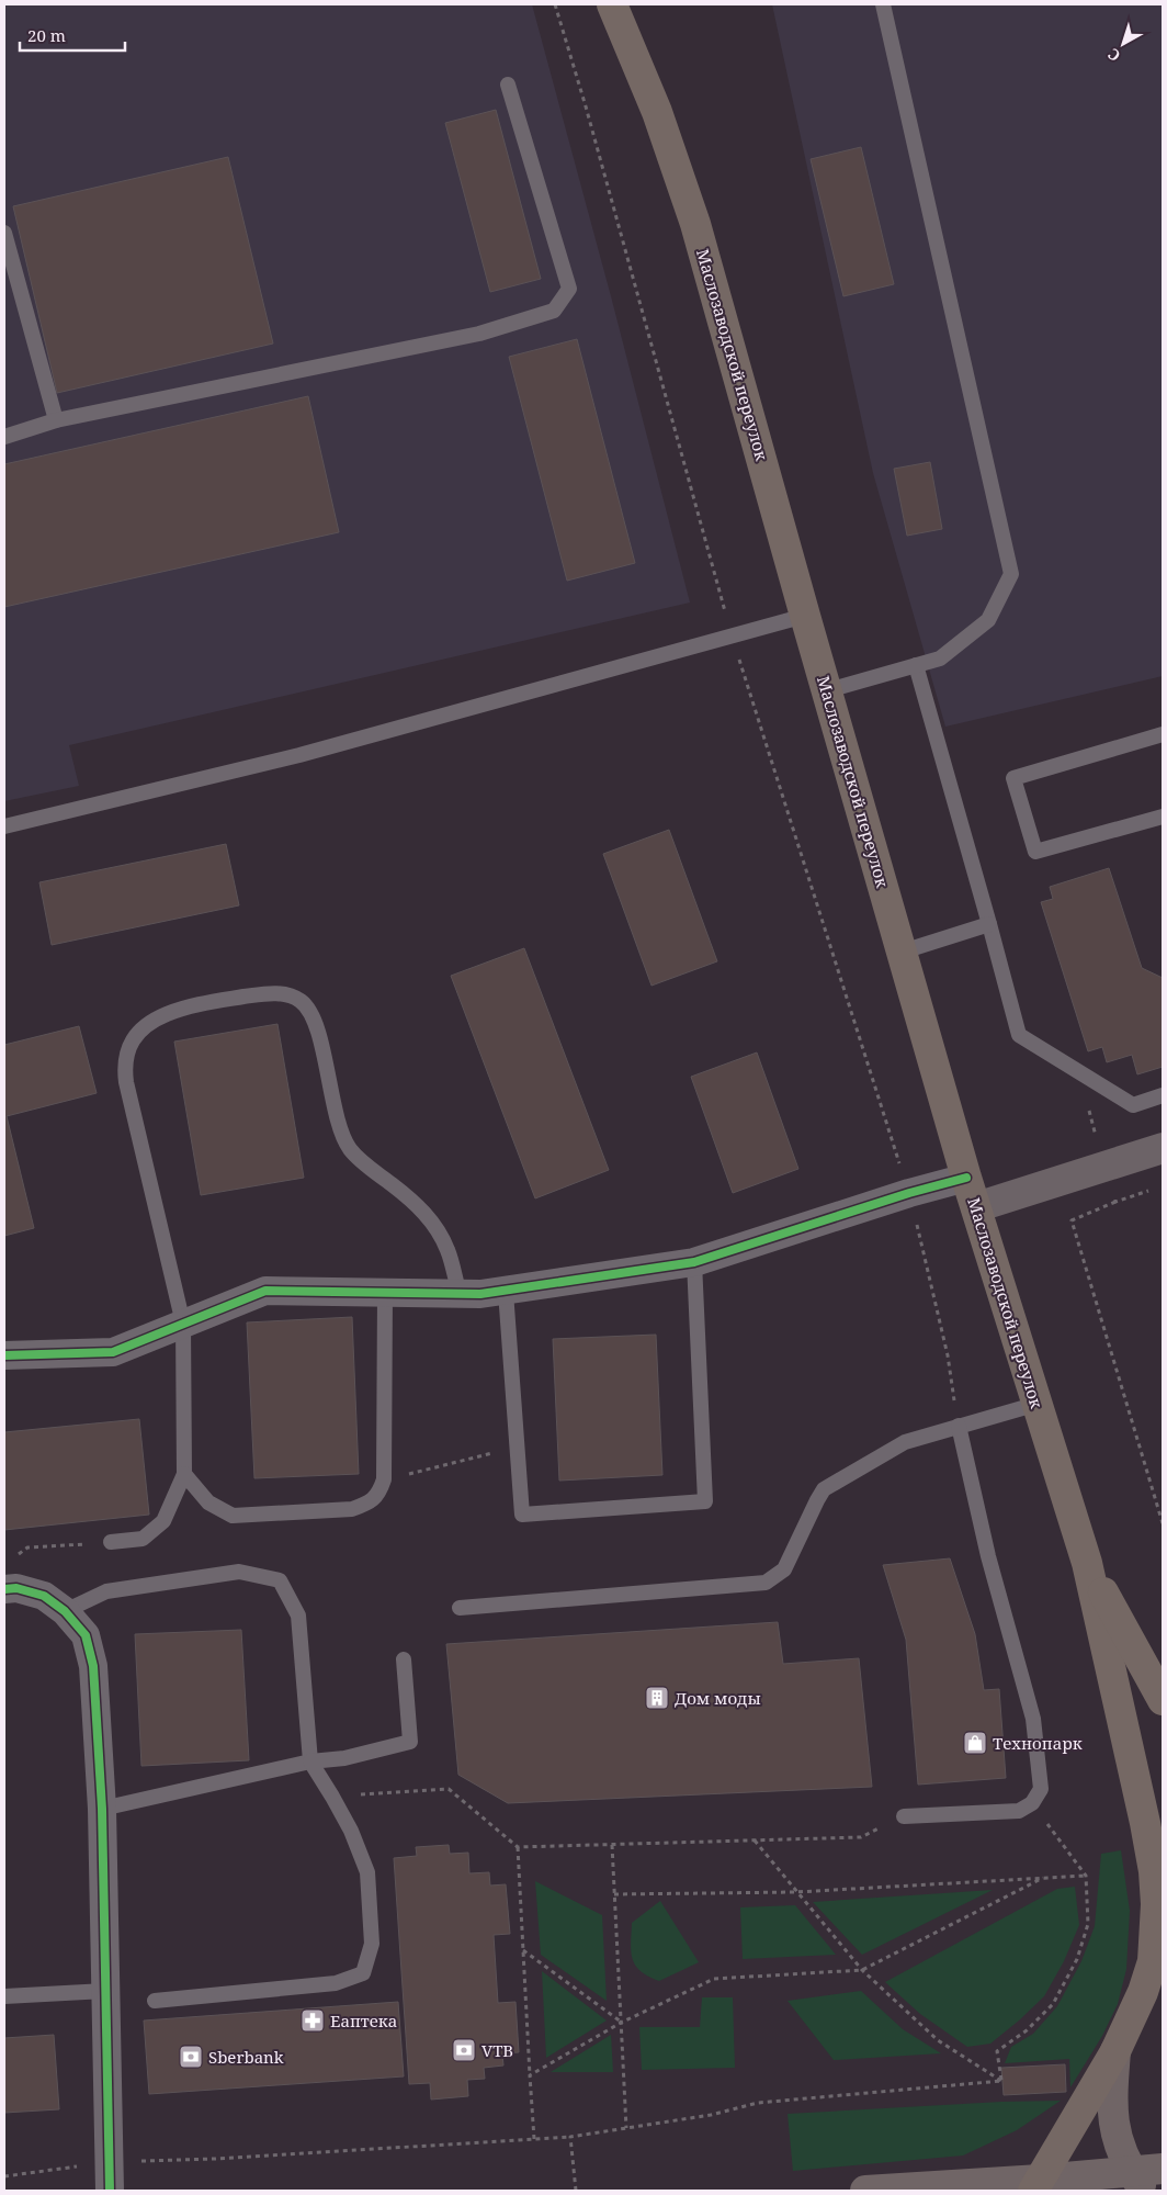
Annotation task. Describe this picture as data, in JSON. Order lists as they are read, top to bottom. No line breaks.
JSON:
{"streets":{"highway":["Маслозаводской переулок"]},"places":{"building":["Дом моды"],"shop":["Технопарк"],"pharmacy":["Еаптека"],"bank":["VTB","Sberbank"]},"scale_bar":"20 m","north":"bottom left"}
